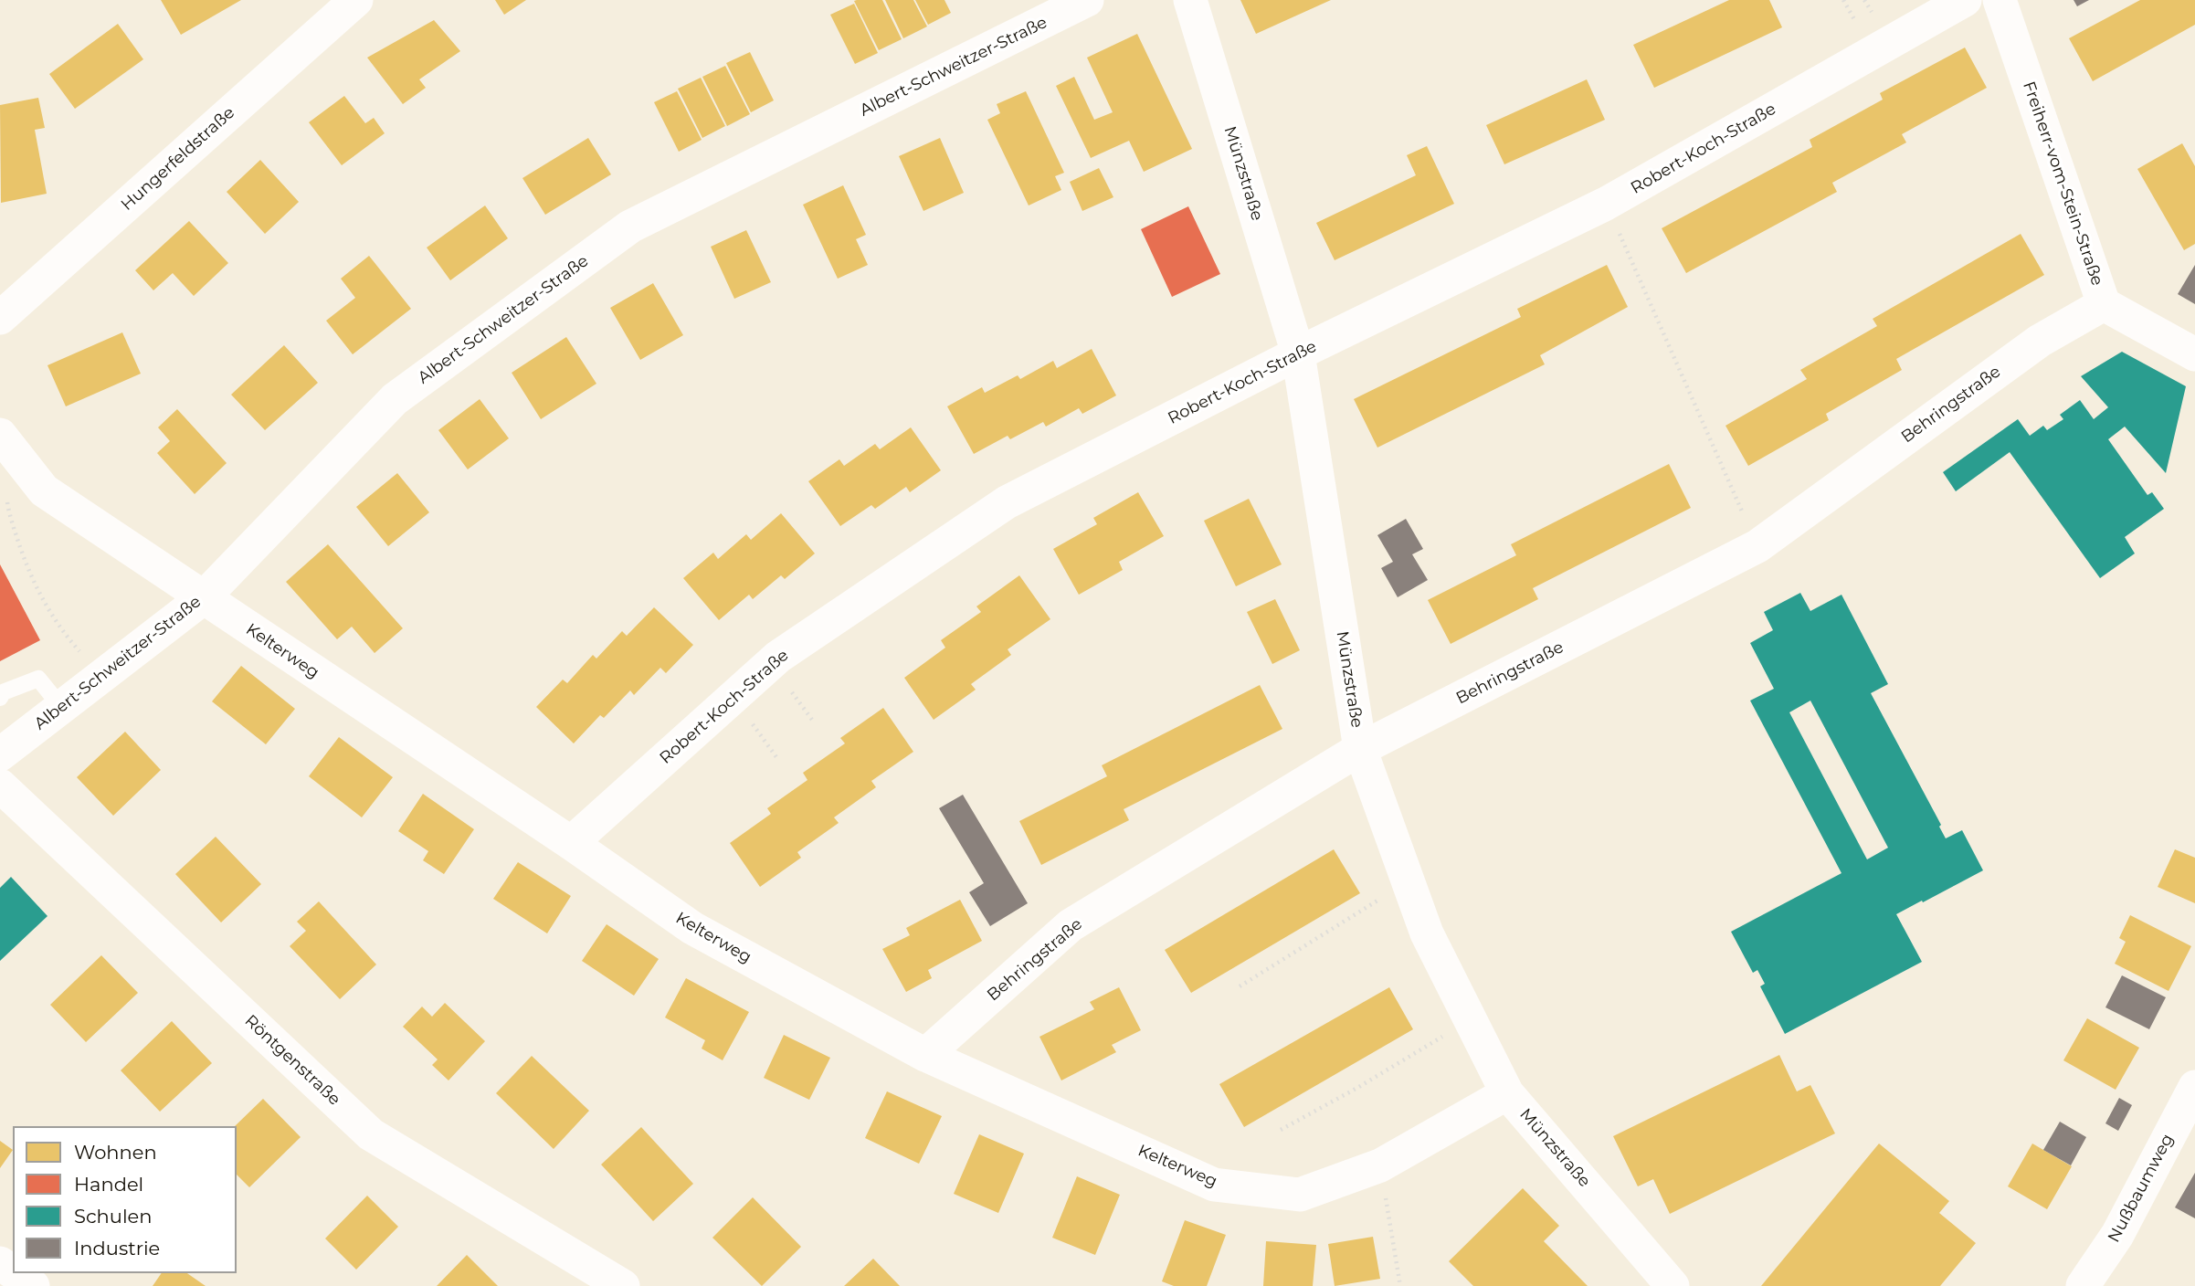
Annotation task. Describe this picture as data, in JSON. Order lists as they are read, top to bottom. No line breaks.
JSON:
{"streets":{"street":["Albert-Schweitzer-Straße","Robert-Koch-Straße","Hungerfeldstraße","Münzstraße","Freiherr-vom-Stein-Straße","Behringstraße","Kelterweg","Röntgenstraße","Nußbaumweg"]},"crossings":[["Albert-Schweitzer-Straße","Kelterweg"],["Robert-Koch-Straße","Münzstraße"],["Robert-Koch-Straße","Kelterweg"],["Münzstraße","Behringstraße"],["Münzstraße","Kelterweg"],["Freiherr-vom-Stein-Straße","Behringstraße"],["Behringstraße","Kelterweg"]],"legend":["Wohnen","Handel","Schulen","Industrie"]}
